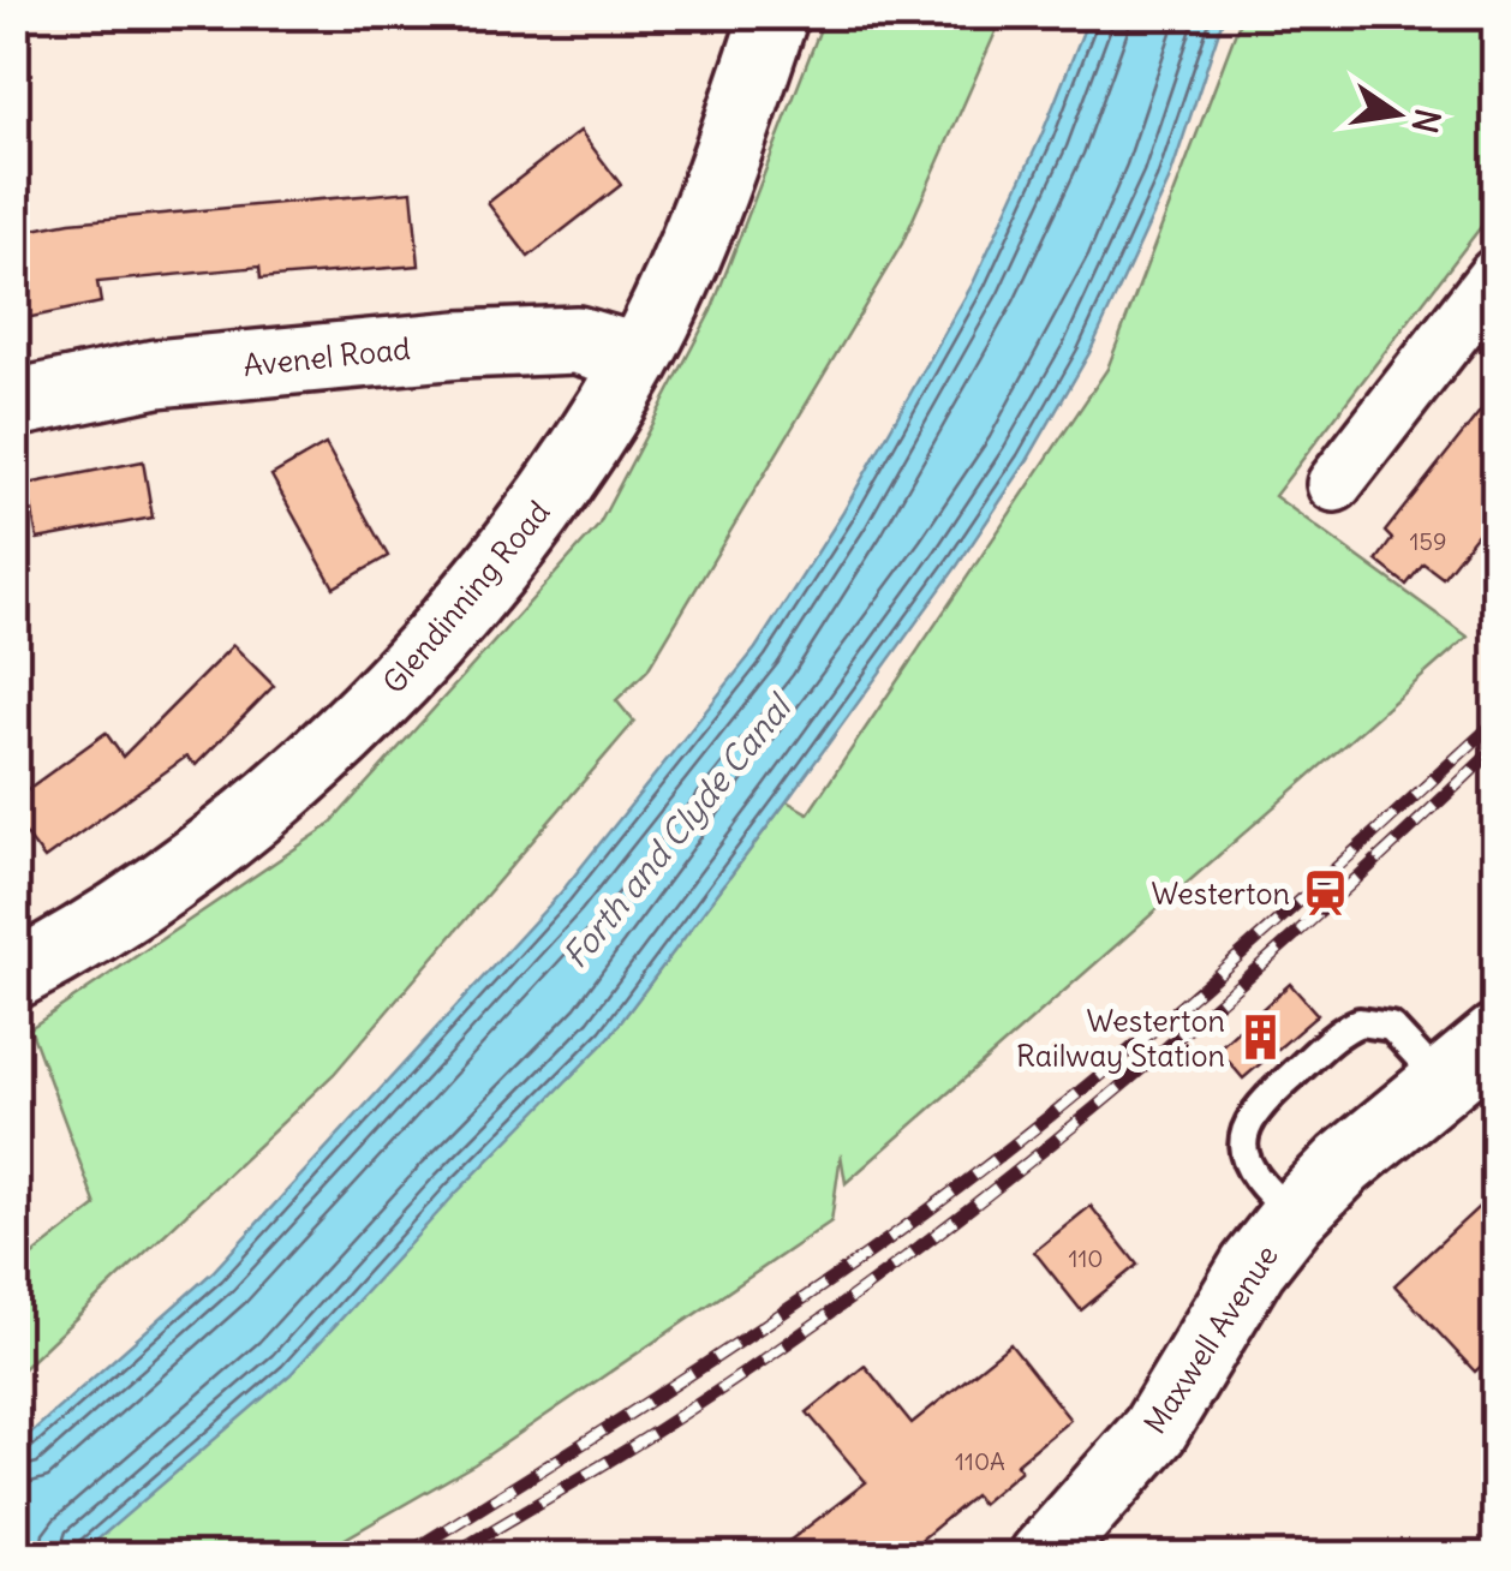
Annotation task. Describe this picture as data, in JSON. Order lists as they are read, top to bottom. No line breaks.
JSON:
{"streets":{"street":["Avenel Road","Glendinning Road","Maxwell Avenue"]},"crossings":[["Avenel Road","Glendinning Road"]],"water":["Forth and Clyde Canal"],"places":{"station":["Westerton"],"building":["Westerton Railway Station"]},"house_numbers":["159","110","110A"],"north":"right"}
